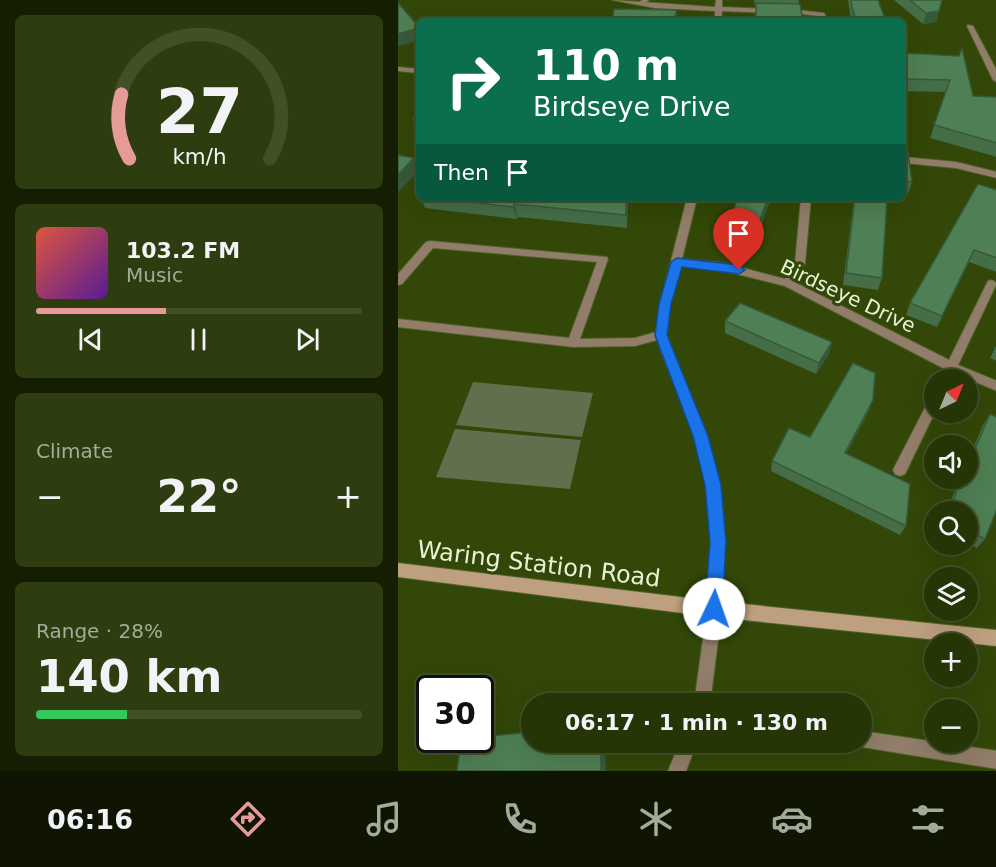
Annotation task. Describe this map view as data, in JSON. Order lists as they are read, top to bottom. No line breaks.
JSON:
{"streets":{"street":["Birdseye Drive","Waring Station Road"]},"north":"top right","page":{"turn":["110 m","Birdseye Drive"],"then":"Then","song":["103.2 FM","Music"],"map_buttons":["+","−"],"tile":["Climate",["Range · 28%","140 km"]],"heat":["−","22°","+"],"limit":"30","trip":"06:17 · 1 min · 130 m","tabs":"06:16","gauge":["27","km/h"]}}
